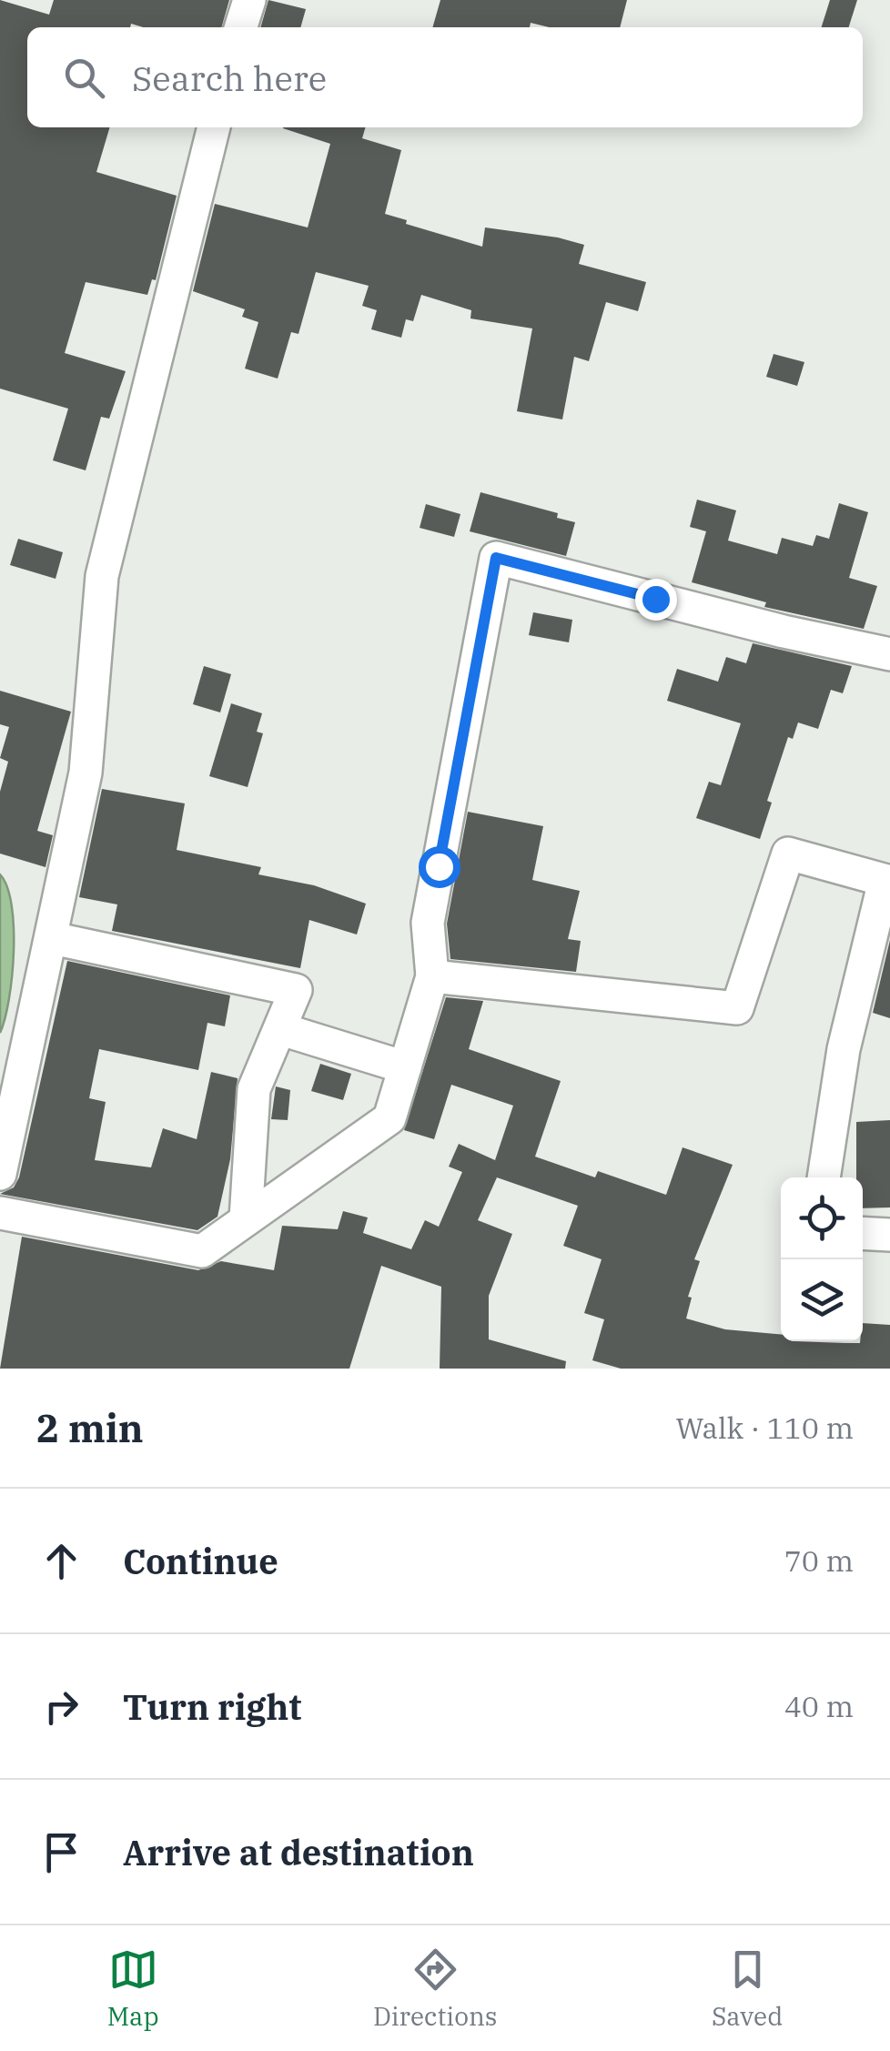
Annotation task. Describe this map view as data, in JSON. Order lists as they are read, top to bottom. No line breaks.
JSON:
{"page":{"search":"Search here","heading":["2 min","Walk · 110 m"],"list":[["Continue","70 m"],["Turn right","40 m"],"Arrive at destination"],"nav":["Map","Directions","Saved"]}}
